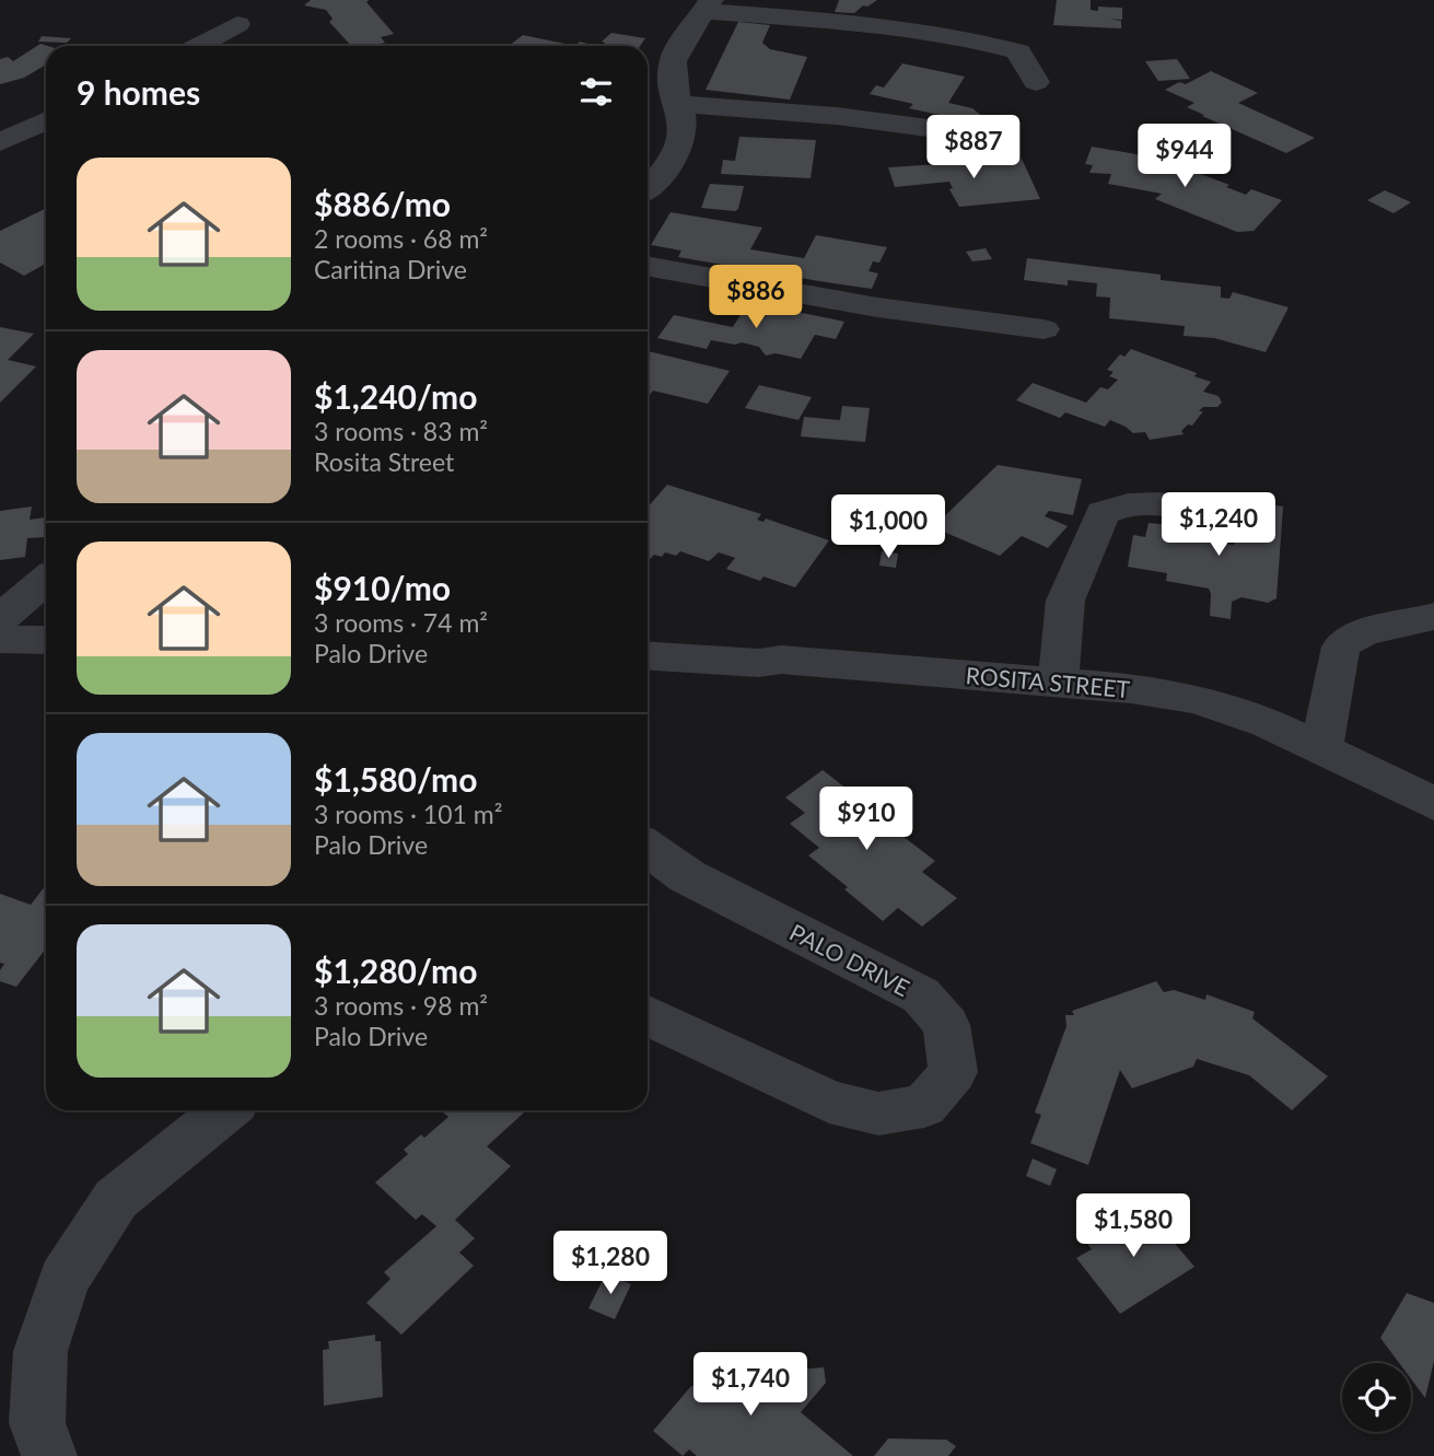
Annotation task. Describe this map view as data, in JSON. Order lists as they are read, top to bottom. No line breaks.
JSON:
{"streets":{"street":["ROSITA STREET","PALO DRIVE"]},"page":{"heading":"9 homes","price":["$887","$944","$886","$1,240","$1,000","$910","$1,580","$1,280","$1,740"],"list":[{"name":"$886/mo","note":"2 rooms · 68 m² · Caritina Drive"},{"name":"$1,240/mo","note":"3 rooms · 83 m² · Rosita Street"},{"name":"$910/mo","note":"3 rooms · 74 m² · Palo Drive"},{"name":"$1,580/mo","note":"3 rooms · 101 m² · Palo Drive"},{"name":"$1,280/mo","note":"3 rooms · 98 m² · Palo Drive"}]}}
